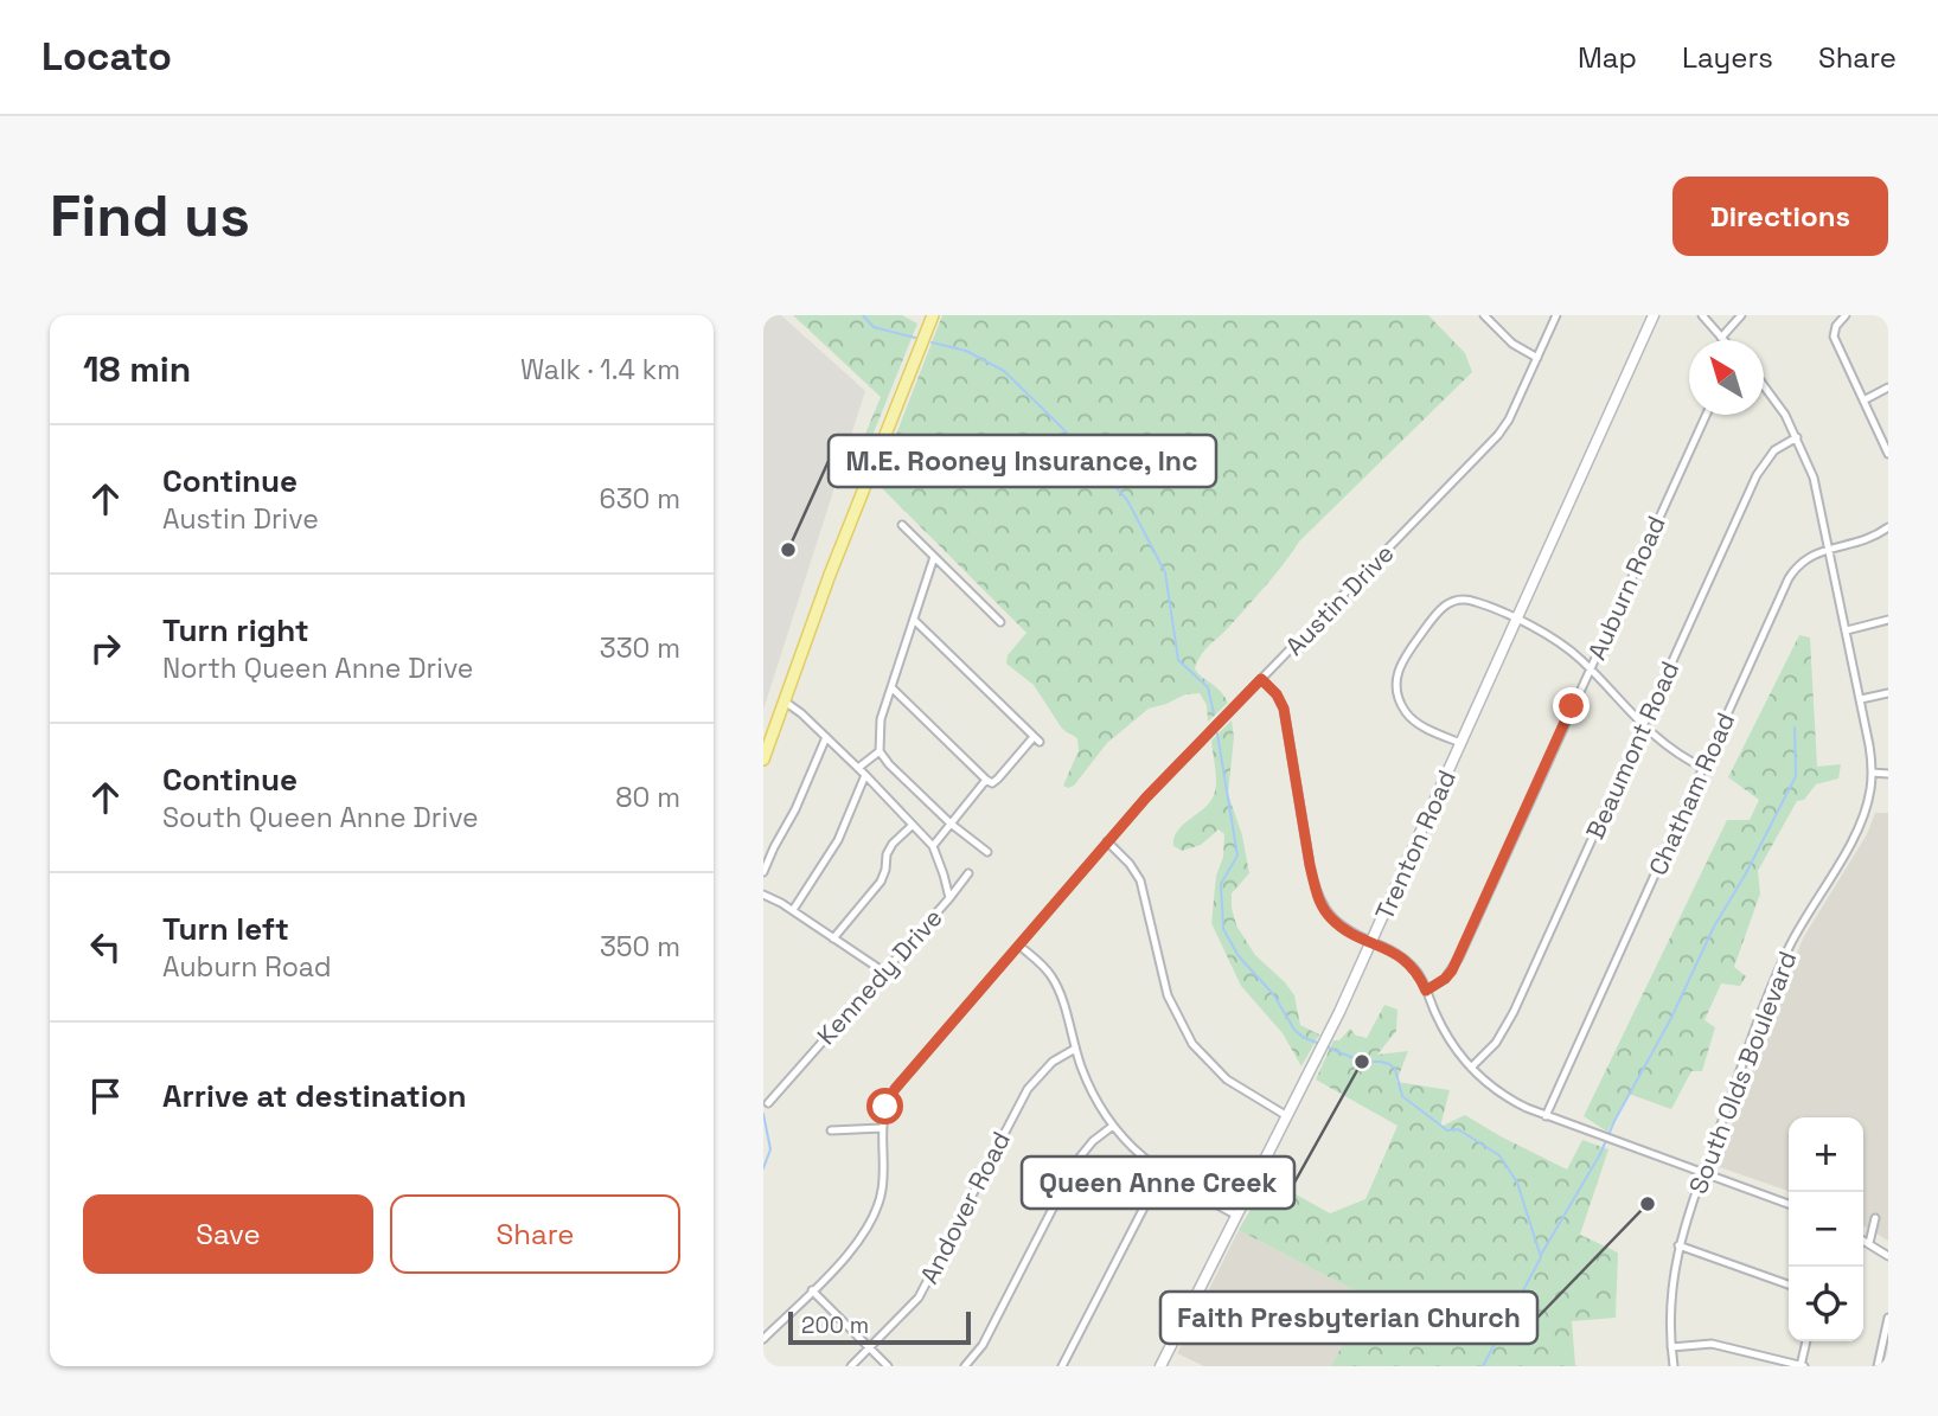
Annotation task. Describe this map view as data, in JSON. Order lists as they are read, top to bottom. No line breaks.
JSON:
{"streets":{"main road":["Trenton Road"],"street":["Auburn Road","Austin Drive","Beaumont Road","Chatham Road","Kennedy Drive","South Olds Boulevard","Andover Road"]},"crossings":[["Beaumont Road","South Olds Boulevard"],["Chatham Road","South Olds Boulevard"]],"places":["M.E. Rooney Insurance, Inc","Queen Anne Creek","Faith Presbyterian Church"],"scale_bar":"200 m","north":"top left","page":{"header":"Locato","nav":["Map","Layers","Share"],"buttons":["Directions",["Save","Share"]],"title":"Find us","heading":["18 min","Walk · 1.4 km"],"list":[["Continue","Austin Drive","630 m"],["Turn right","North Queen Anne Drive","330 m"],["Continue","South Queen Anne Drive","80 m"],["Turn left","Auburn Road","350 m"],"Arrive at destination"],"map_buttons":["+","−"],"scale":"200 m"}}
